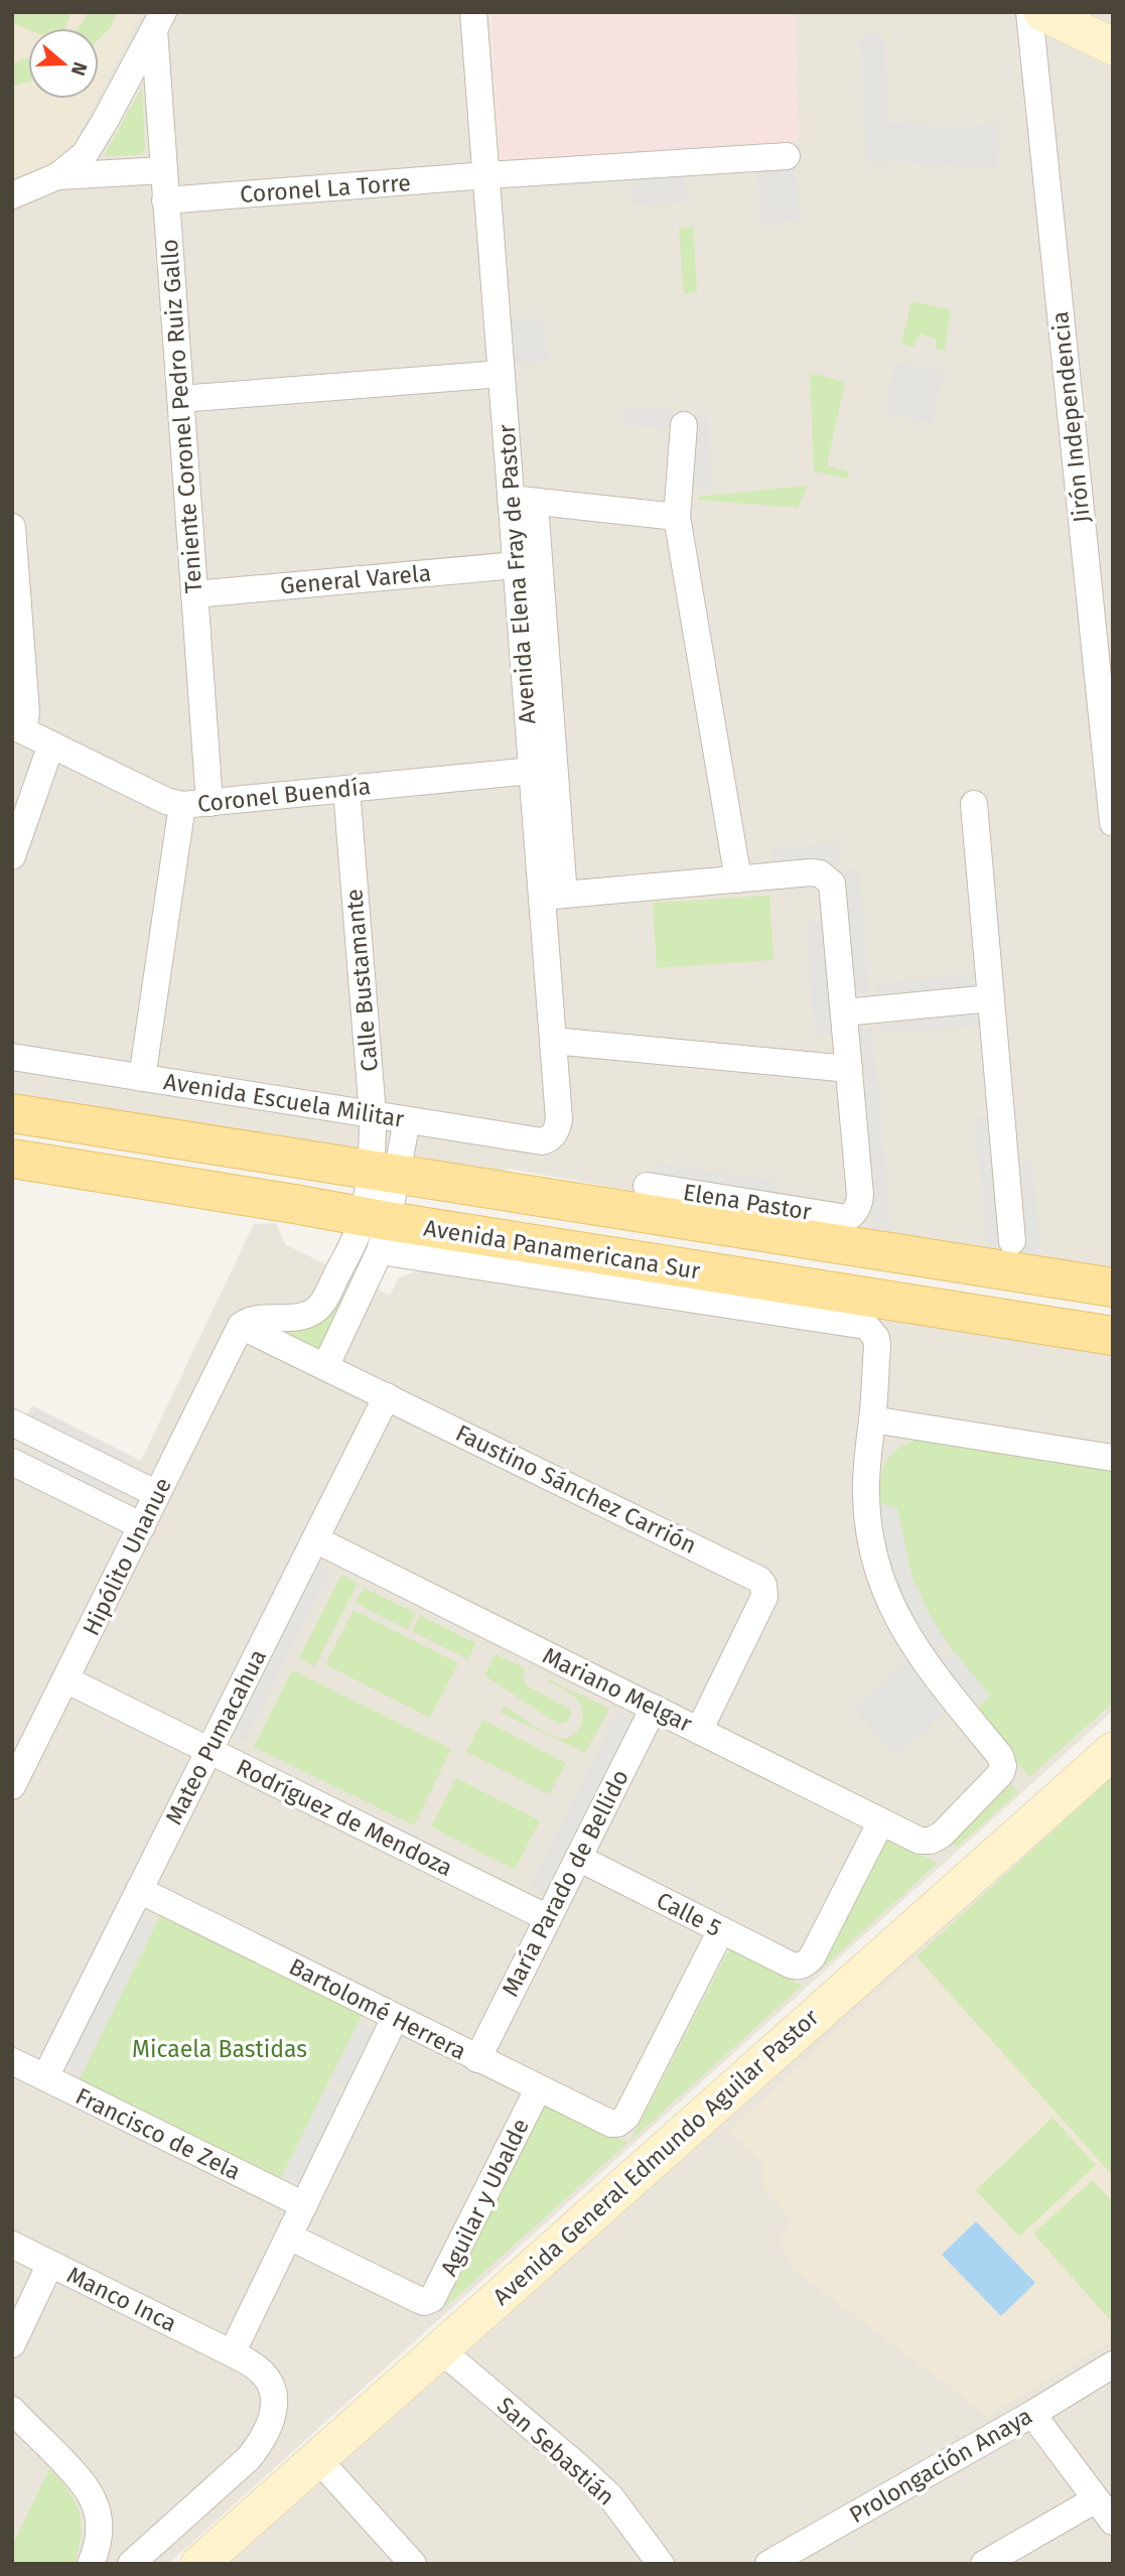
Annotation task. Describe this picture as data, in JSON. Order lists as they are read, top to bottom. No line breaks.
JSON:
{"streets":{"main road":["Avenida Panamericana Sur"],"street":["Coronel La Torre","Teniente Coronel Pedro Ruiz Gallo","Jirón Independencia","Avenida Elena Fray de Pastor","General Varela","Coronel Buendía","Calle Bustamante","Avenida Escuela Militar","Elena Pastor","Faustino Sánchez Carrión","Hipólito Unanue","Mariano Melgar","Mateo Pumacahua","Rodríguez de Mendoza","María Parado de Bellido","Calle 5","Bartolomé Herrera","Francisco de Zela","Avenida General Edmundo Aguilar Pastor","Aguilar y Ubalde","Manco Inca","San Sebastián","Prolongación Anaya"]},"crossings":[["Coronel La Torre","Teniente Coronel Pedro Ruiz Gallo"],["Coronel La Torre","Avenida Elena Fray de Pastor"],["Teniente Coronel Pedro Ruiz Gallo","General Varela"],["Teniente Coronel Pedro Ruiz Gallo","Coronel Buendía"],["Avenida Elena Fray de Pastor","General Varela"],["Avenida Elena Fray de Pastor","Coronel Buendía"],["Avenida Elena Fray de Pastor","Avenida Escuela Militar"],["Coronel Buendía","Calle Bustamante"],["Calle Bustamante","Avenida Escuela Militar"],["Calle Bustamante","Avenida Panamericana Sur"],["Faustino Sánchez Carrión","Hipólito Unanue"],["Faustino Sánchez Carrión","Mariano Melgar"],["Faustino Sánchez Carrión","Mateo Pumacahua"],["Hipólito Unanue","Rodríguez de Mendoza"],["Mariano Melgar","Mateo Pumacahua"],["Mariano Melgar","María Parado de Bellido"],["Mariano Melgar","Calle 5"],["Mateo Pumacahua","Rodríguez de Mendoza"],["Mateo Pumacahua","Bartolomé Herrera"],["Mateo Pumacahua","Francisco de Zela"],["Rodríguez de Mendoza","María Parado de Bellido"],["María Parado de Bellido","Calle 5"],["María Parado de Bellido","Bartolomé Herrera"],["Calle 5","Bartolomé Herrera"],["Bartolomé Herrera","Aguilar y Ubalde"],["Avenida General Edmundo Aguilar Pastor","San Sebastián"]],"parks":["Micaela Bastidas"],"north":"right"}
